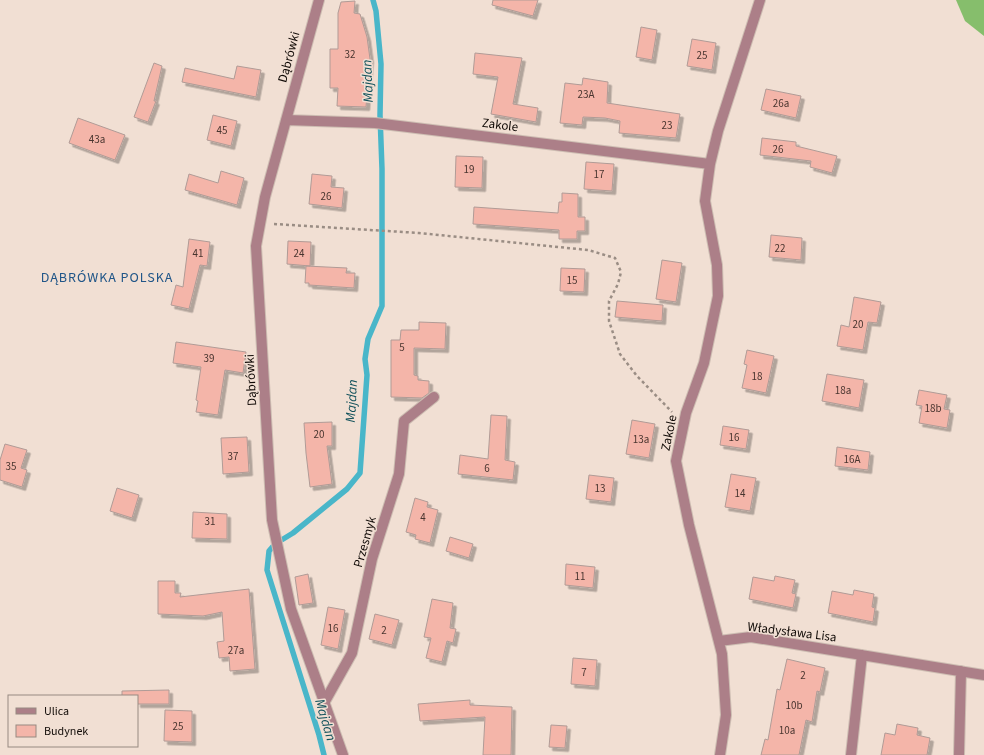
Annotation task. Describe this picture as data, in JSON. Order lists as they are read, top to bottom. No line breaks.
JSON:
{"streets":{"street":["Dąbrówki","Zakole","Przesmyk","Władysława Lisa"]},"crossings":[["Dąbrówki","Zakole"],["Dąbrówki","Przesmyk"],["Zakole","Władysława Lisa"]],"districts":["DĄBRÓWKA POLSKA"],"water":["Majdan"],"house_numbers":["32","25","23A","26a","23","45","43a","26","19","17","26","22","41","24","15","20","5","39","18","18a","18b","20","16","13a","37","16A","35","6","13","14","4","31","11","16","2","27a","7","2","10b","25","10a"],"legend":["Ulica","Budynek"]}
